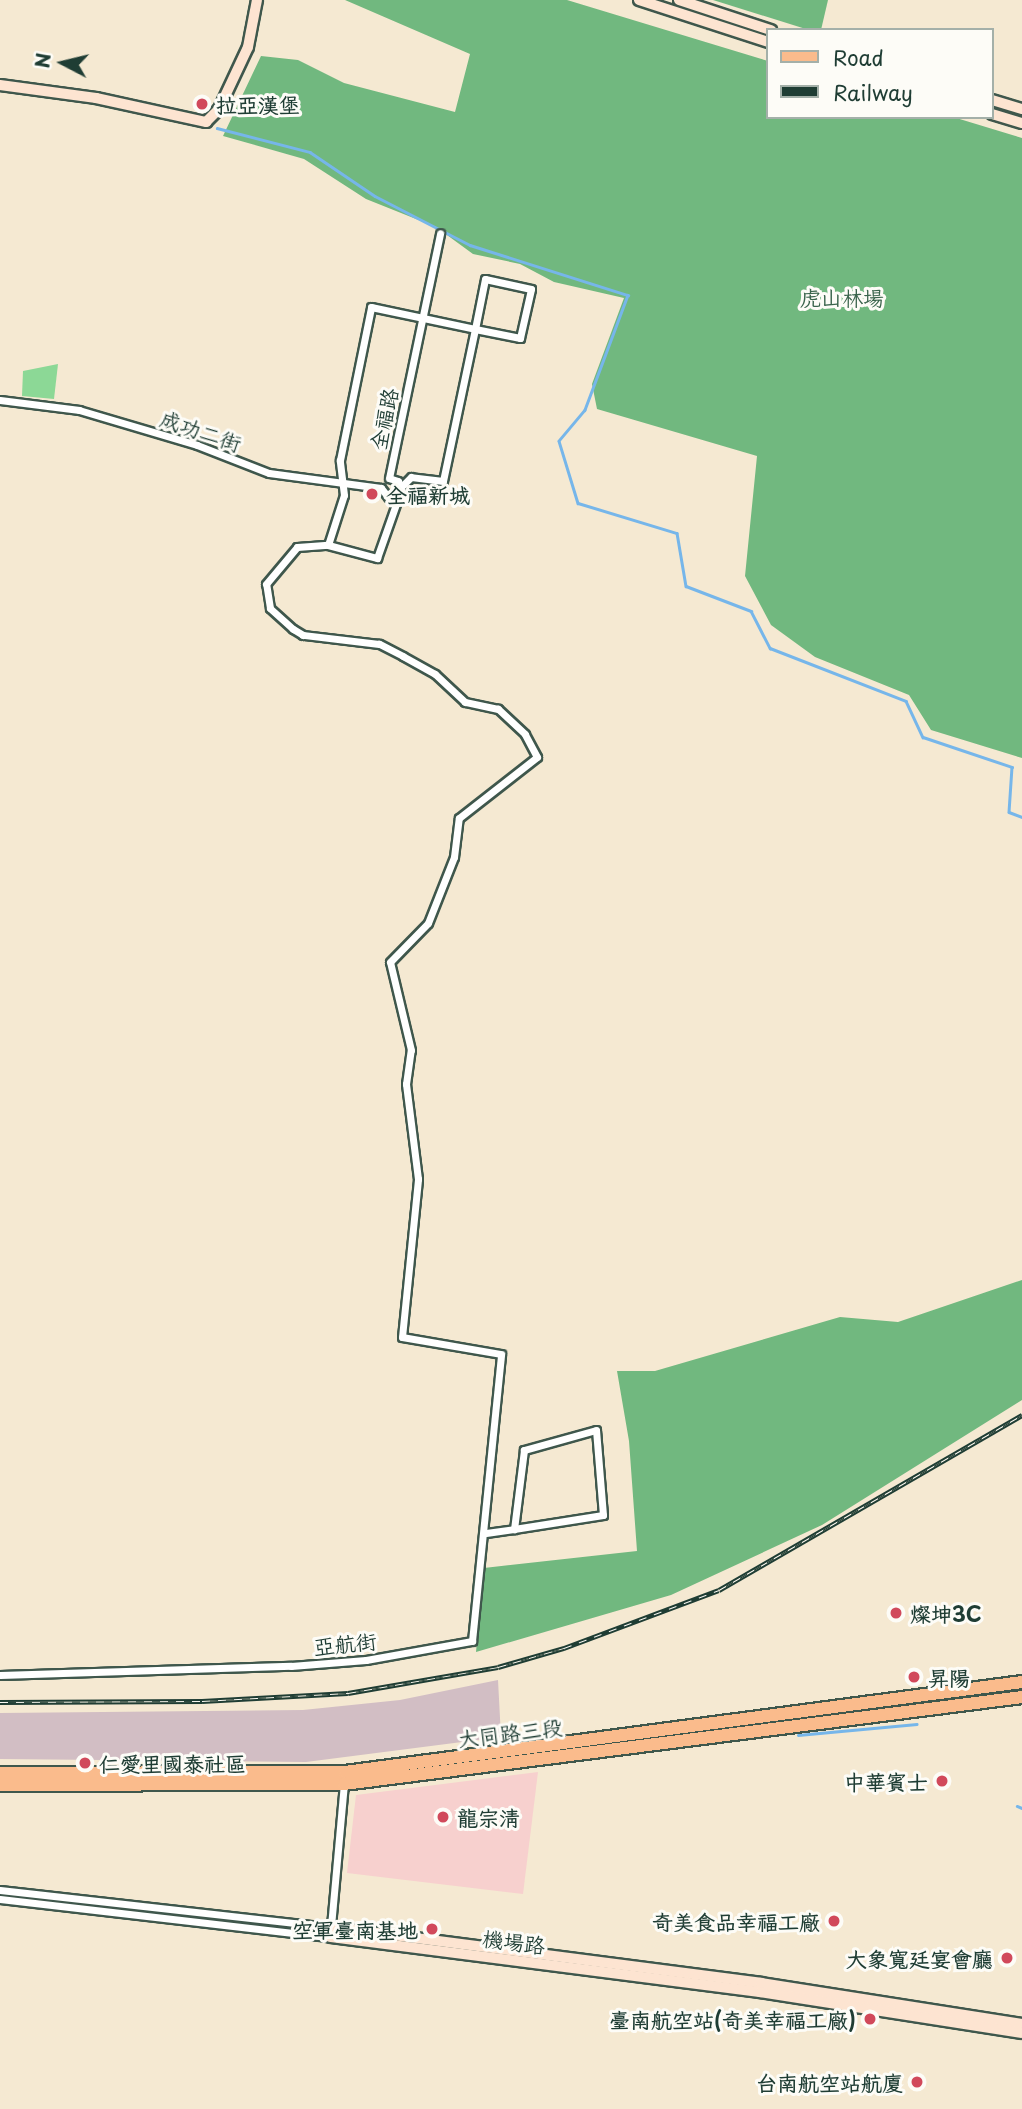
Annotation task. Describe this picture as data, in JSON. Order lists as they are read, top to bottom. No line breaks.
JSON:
{"streets":{"main road":["大同路三段"],"street":["全福路","成功二街","亞航街","機場路"]},"parks":["虎山林場"],"places":["拉亞漢堡","全福新城","燦坤3C","昇陽","仁愛里國泰社區","中華賓士","龍宗清","奇美食品幸福工廠","空軍臺南基地","大象寬廷宴會廳","臺南航空站(奇美幸福工廠)","台南航空站航廈"],"legend":["Road","Railway"],"north":"left"}
